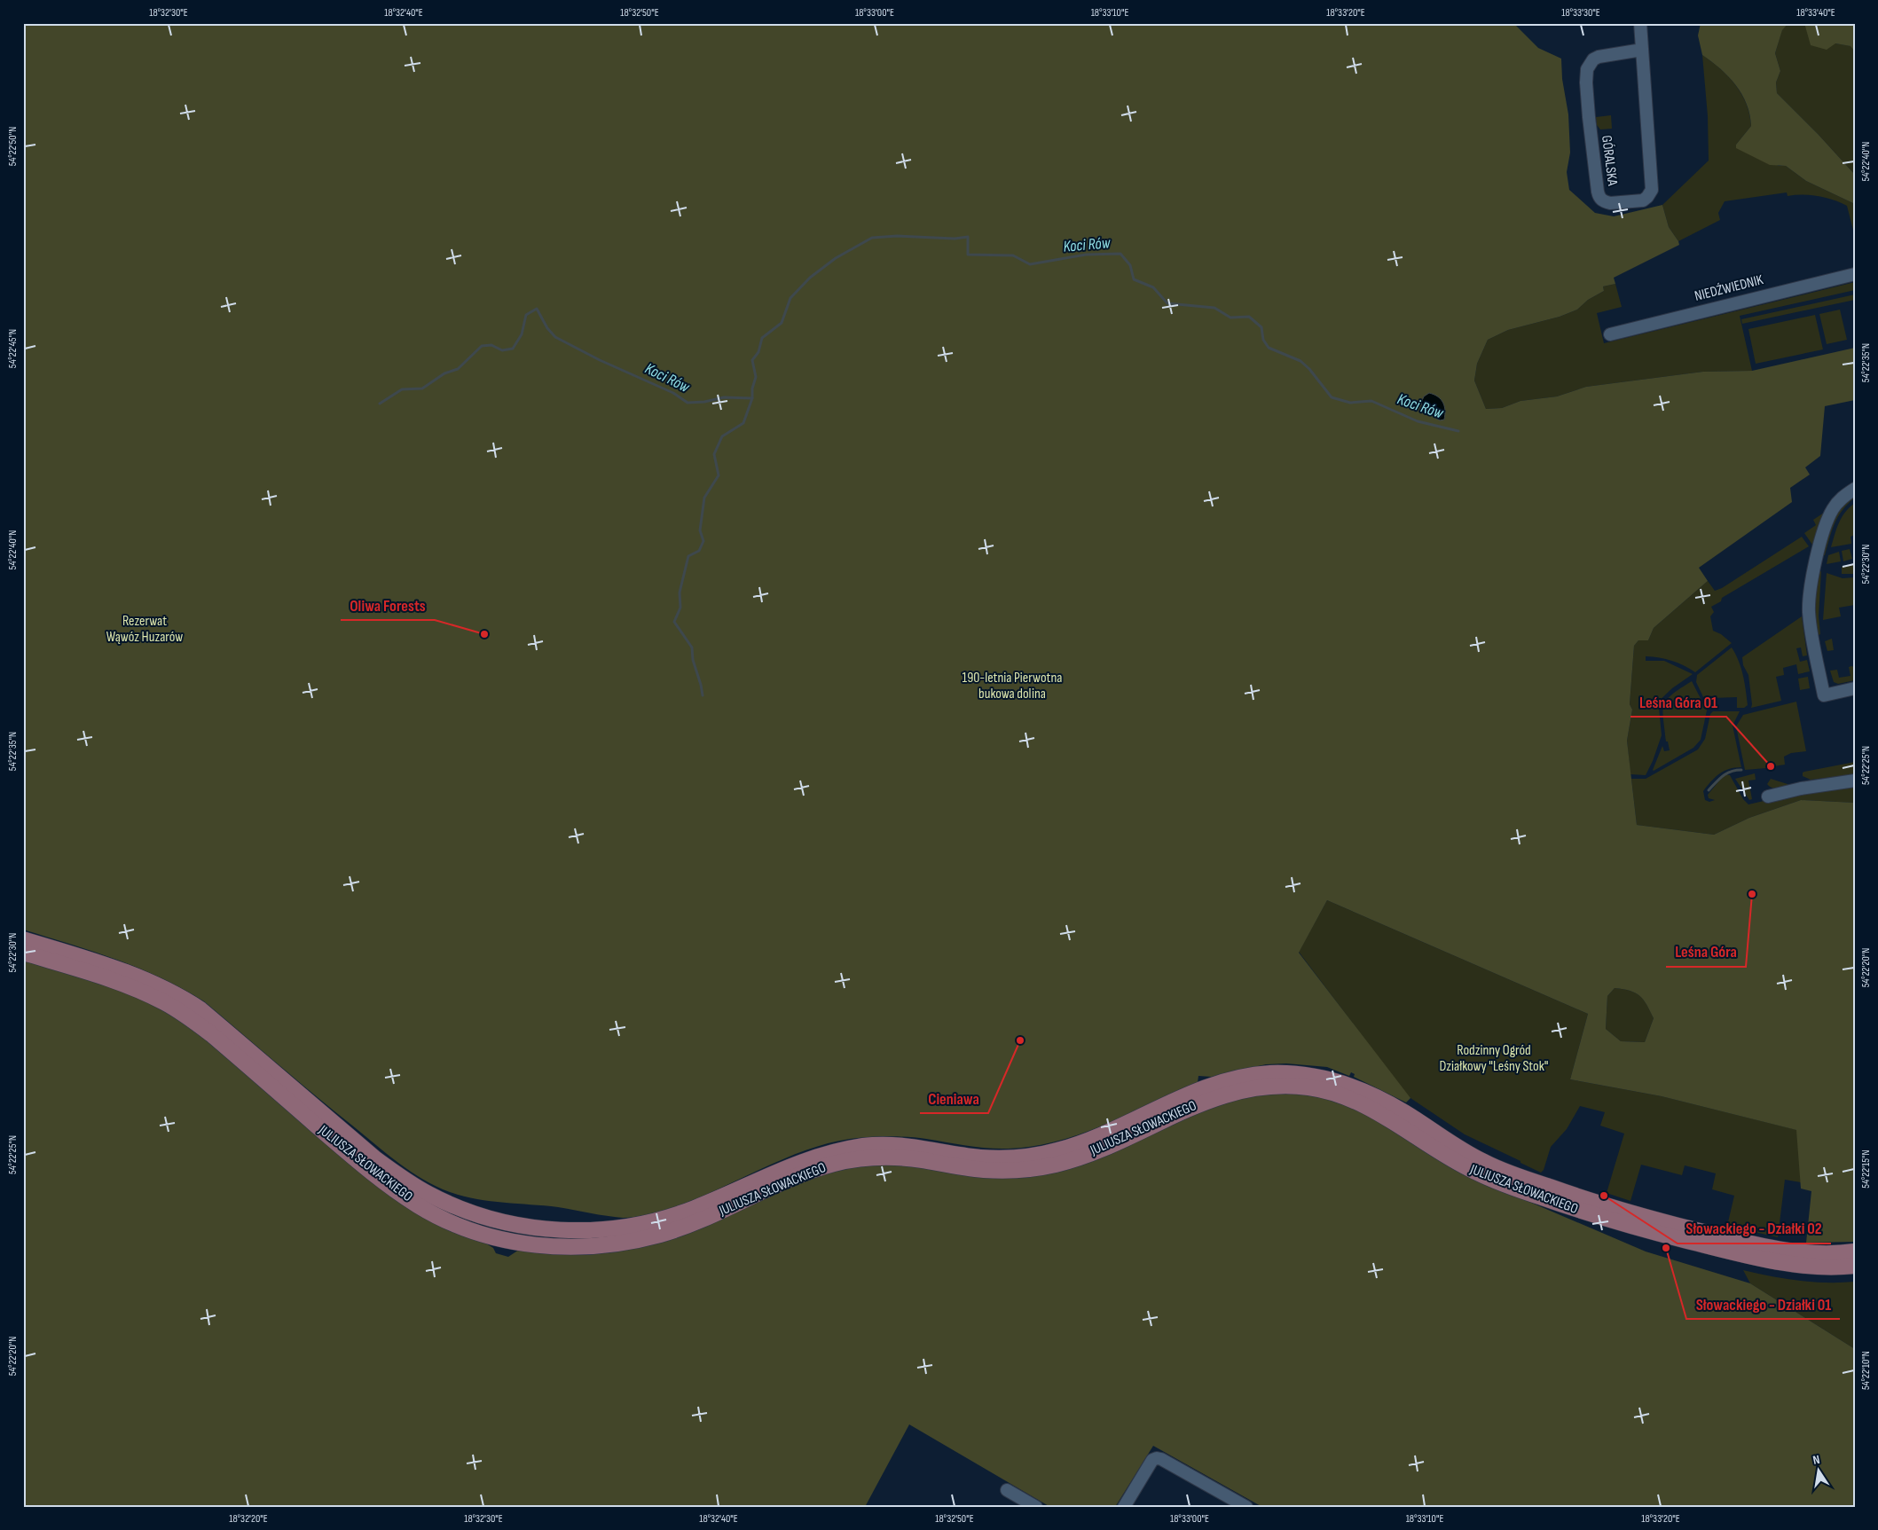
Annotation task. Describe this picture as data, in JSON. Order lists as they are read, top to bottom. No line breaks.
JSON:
{"streets":{"main road":["JULIUSZA SŁOWACKIEGO"],"street":["GÓRALSKA","NIEDŹWIEDNIK"]},"water":["Koci Rów"],"parks":["Rezerwat Wąwóz Huzarów","190-letnia Pierwotna bukowa dolina","Rodzinny Ogród Działkowy \"Leśny Stok\""],"places":["Oliwa Forests","Leśna Góra 01","Leśna Góra","Cieniawa","Słowackiego - Działki 02","Słowackiego - Działki 01"],"north":"top","coordinates":["18°32'30\"E","18°32'40\"E","18°32'50\"E","18°33'00\"E","18°33'10\"E","18°33'20\"E","18°33'30\"E","18°33'40\"E","54°22'50\"N","54°22'40\"N","54°22'45\"N","54°22'35\"N","54°22'30\"N","54°22'25\"N","54°22'20\"N","54°22'15\"N","54°22'10\"N","18°32'20\"E"]}
